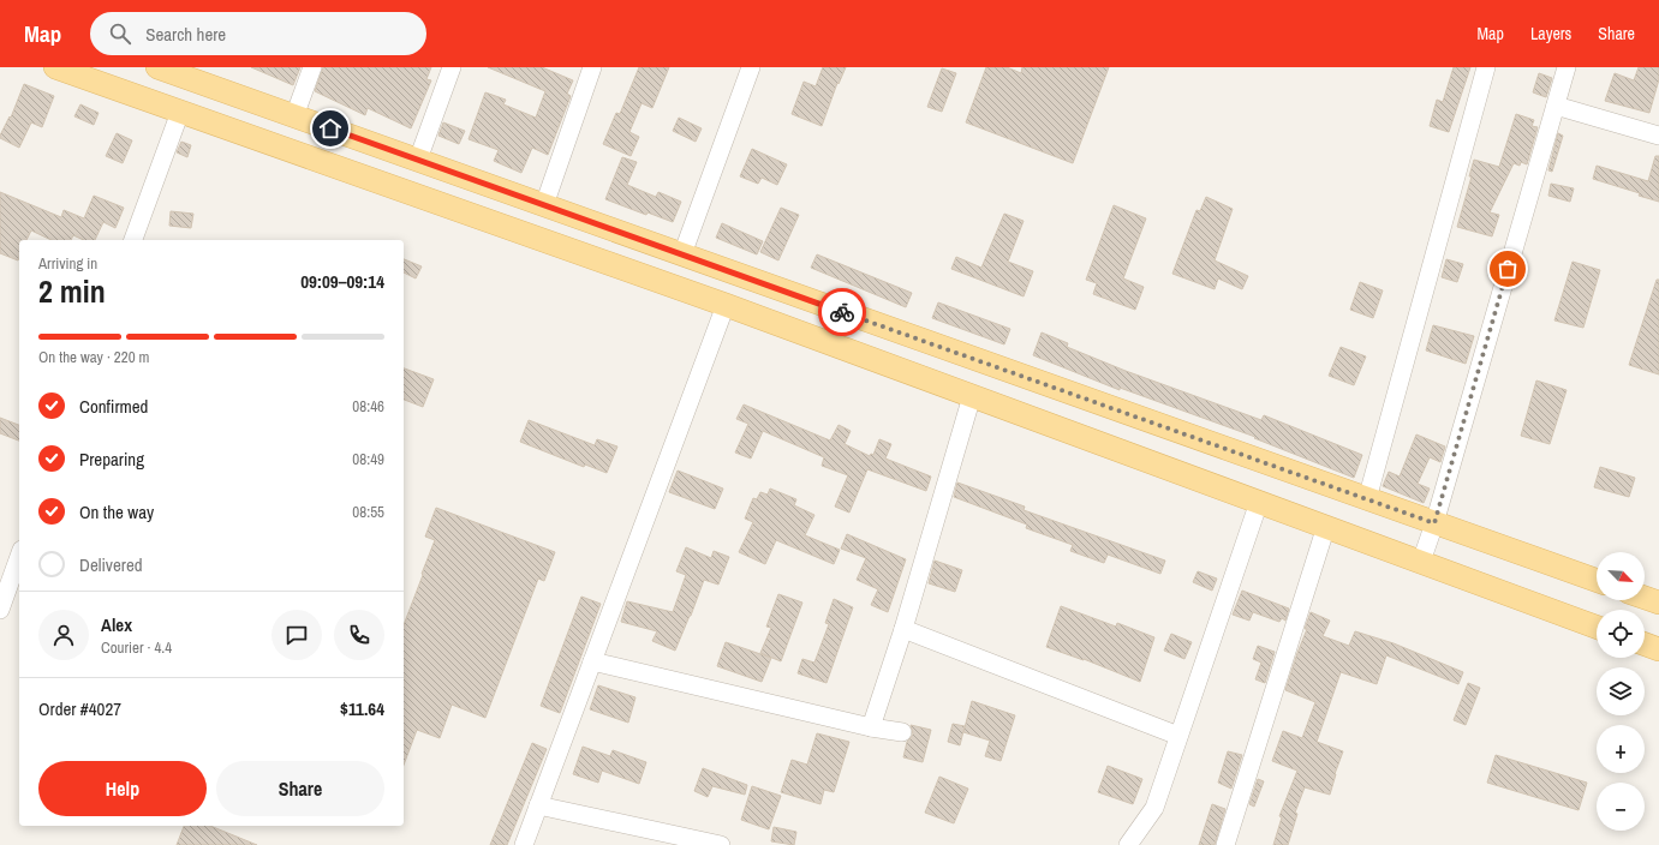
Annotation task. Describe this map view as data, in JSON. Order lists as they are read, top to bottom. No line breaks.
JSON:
{"north":"bottom right","page":{"header":"Map","search":"Search here","nav":["Map","Layers","Share"],"heading":["2 min","Arriving in","09:09–09:14"],"panel":["Alex","Courier · 4.4","Order #4027","$11.64"],"bar":"On the way · 220 m","list":[["Confirmed","08:46"],["Preparing","08:49"],["On the way","08:55"],"Delivered"],"map_buttons":["+","−"],"buttons":["Help","Share"]}}
